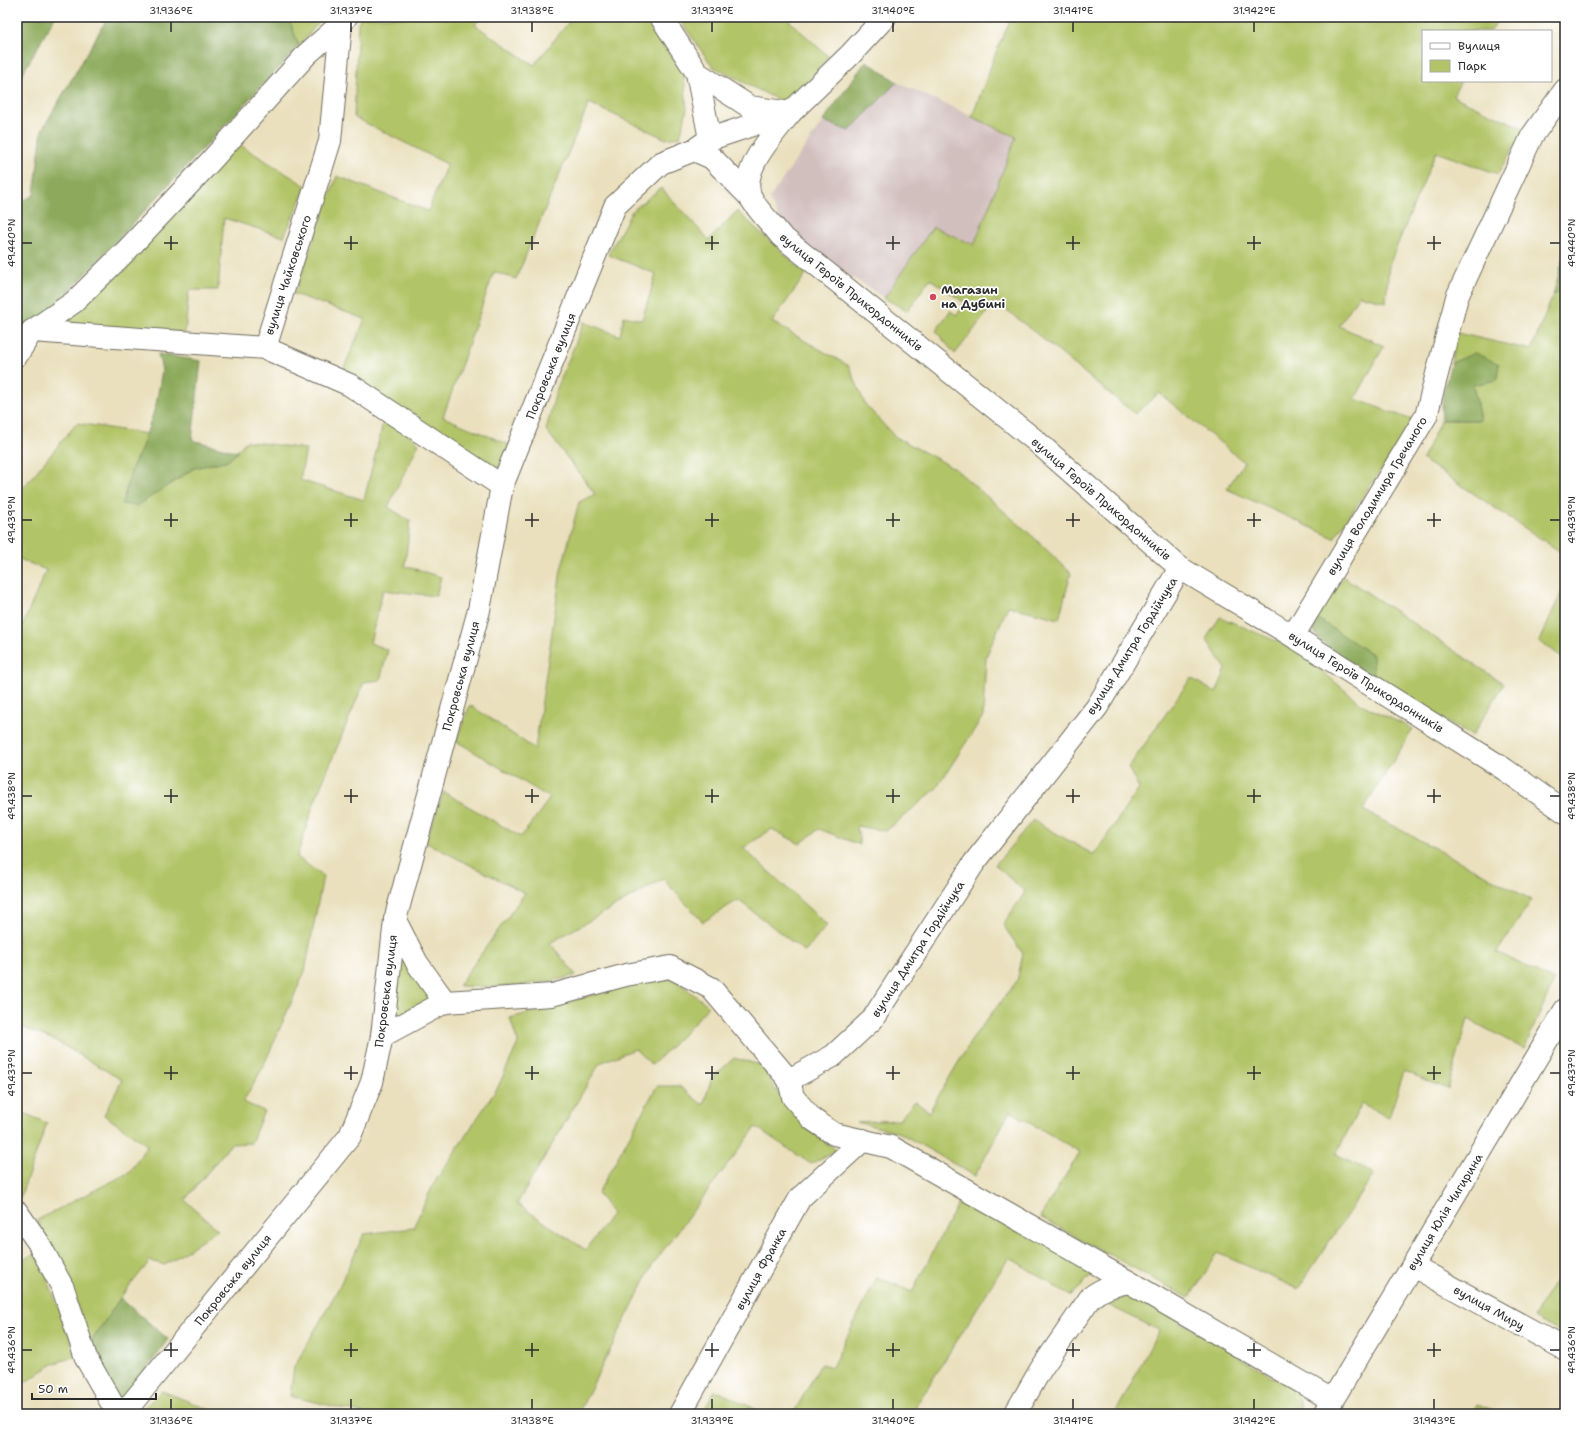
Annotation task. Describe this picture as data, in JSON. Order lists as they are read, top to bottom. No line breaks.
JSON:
{"streets":{"street":["вулиця Чайковського","вулиця Героїв Прикордонників","Покровська вулиця","вулиця Володимира Гречаного","вулиця Дмитра Гордійчука","вулиця Юлія Чигирина","вулиця Франка","вулиця Миру"]},"crossings":[["вулиця Героїв Прикордонників","Покровська вулиця"],["вулиця Героїв Прикордонників","вулиця Володимира Гречаного"],["вулиця Героїв Прикордонників","вулиця Дмитра Гордійчука"],["вулиця Юлія Чигирина","вулиця Миру"]],"places":["Магазин на Дубині"],"legend":["Вулиця","Парк"],"scale_bar":"50 m","coordinates":["31.936°E","31.937°E","31.938°E","31.939°E","31.940°E","31.941°E","31.942°E","49.440°N","49.439°N","49.438°N","49.437°N","49.436°N","31.943°E"]}
